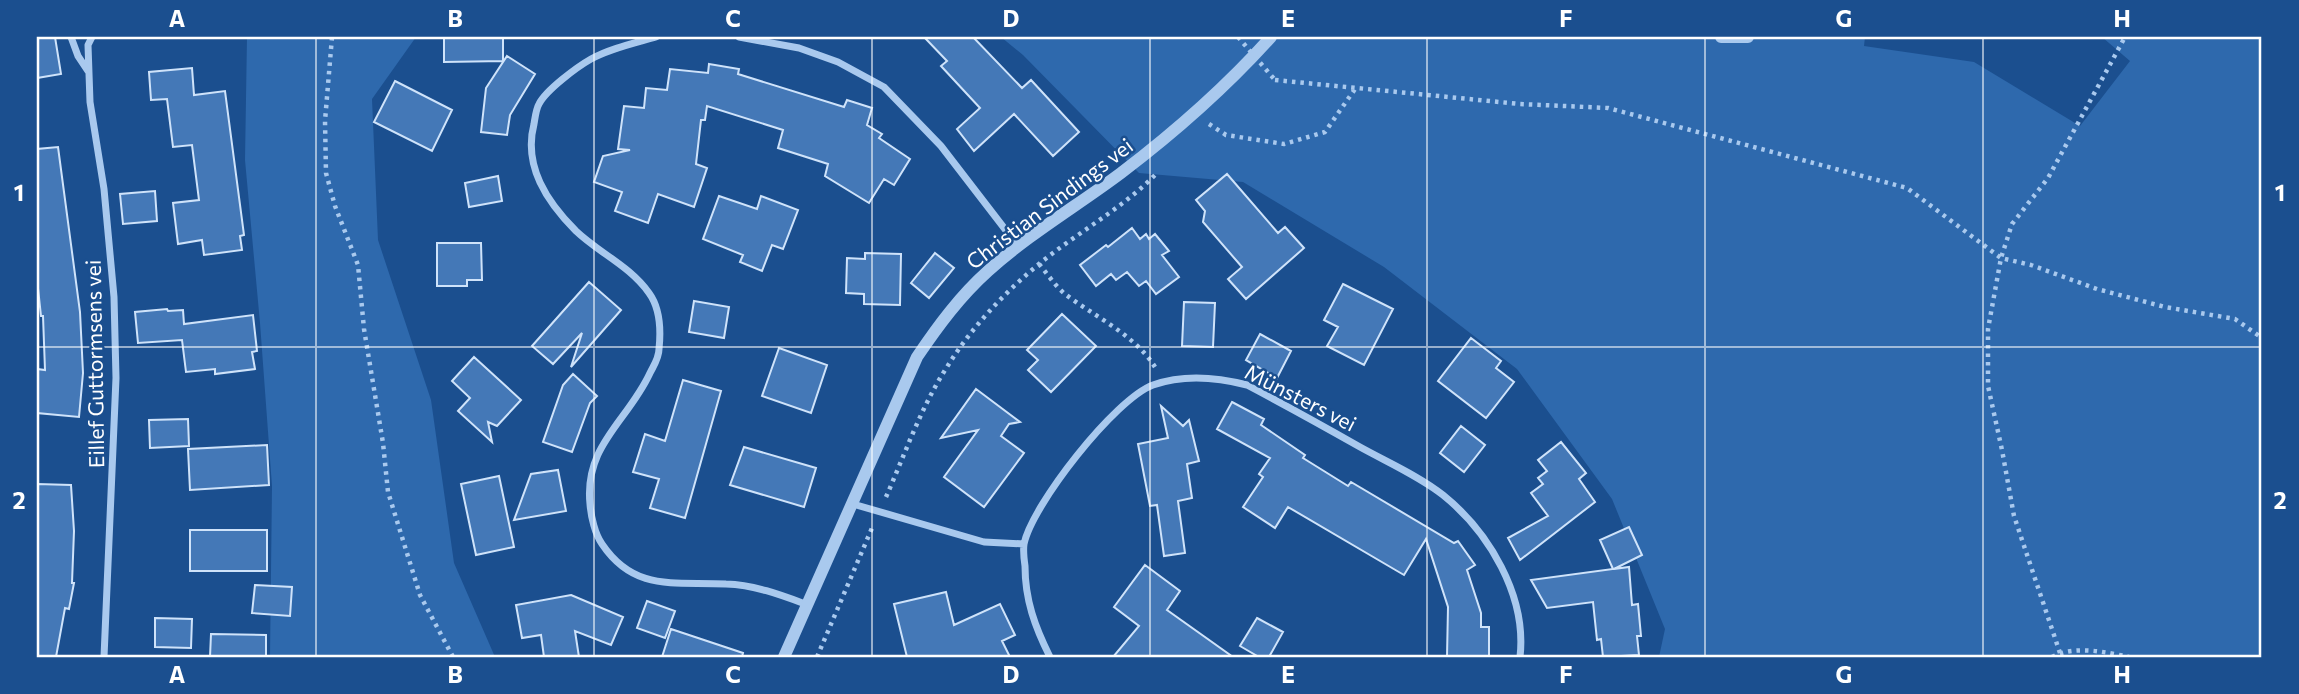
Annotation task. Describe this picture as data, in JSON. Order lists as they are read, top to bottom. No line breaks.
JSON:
{"streets":{"street":["Christian Sindings vei","Eillef Guttormsens vei","Münsters vei"]},"grid":{"columns":["A","B","C","D","E","F","G","H"],"rows":["1","2"]}}
